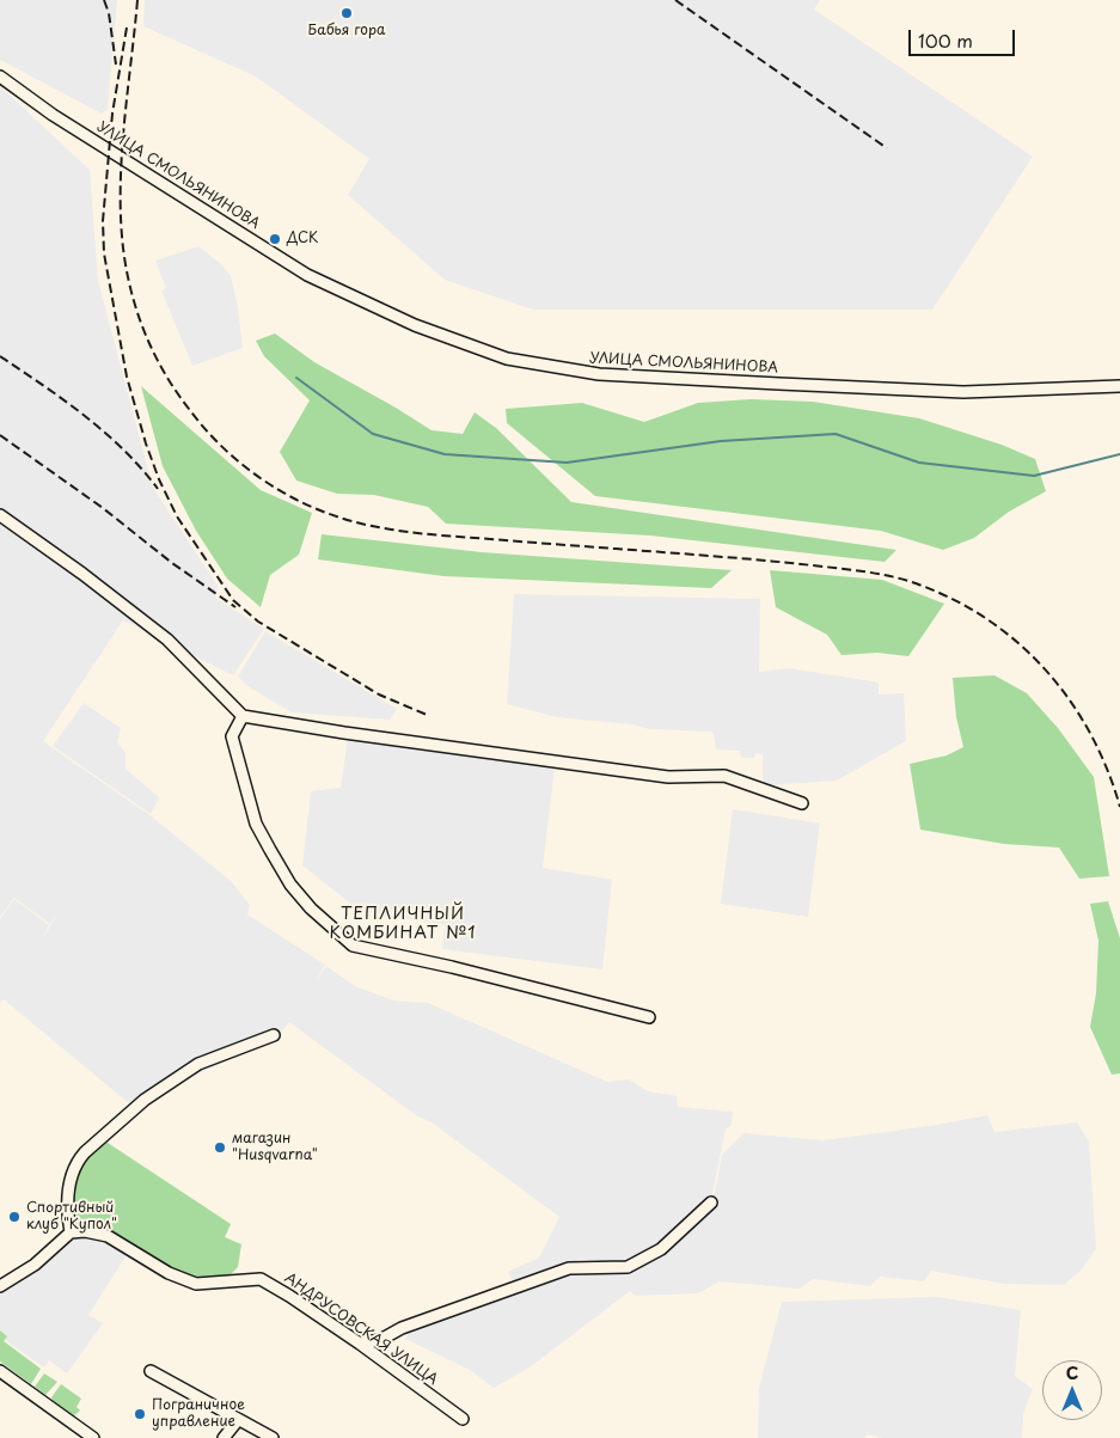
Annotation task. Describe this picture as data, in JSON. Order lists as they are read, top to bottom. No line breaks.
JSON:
{"streets":{"street":["УЛИЦА СМОЛЬЯНИНОВА","АНДРУСОВСКАЯ УЛИЦА"]},"districts":["ТЕПЛИЧНЫЙ КОМБИНАТ №1"],"places":["Бабья гора","ДСК","магазин \"Husqvarna\"","Спортивный клуб \"Купол\"","Пограничное управление"],"scale_bar":"100 m","north":"top"}
